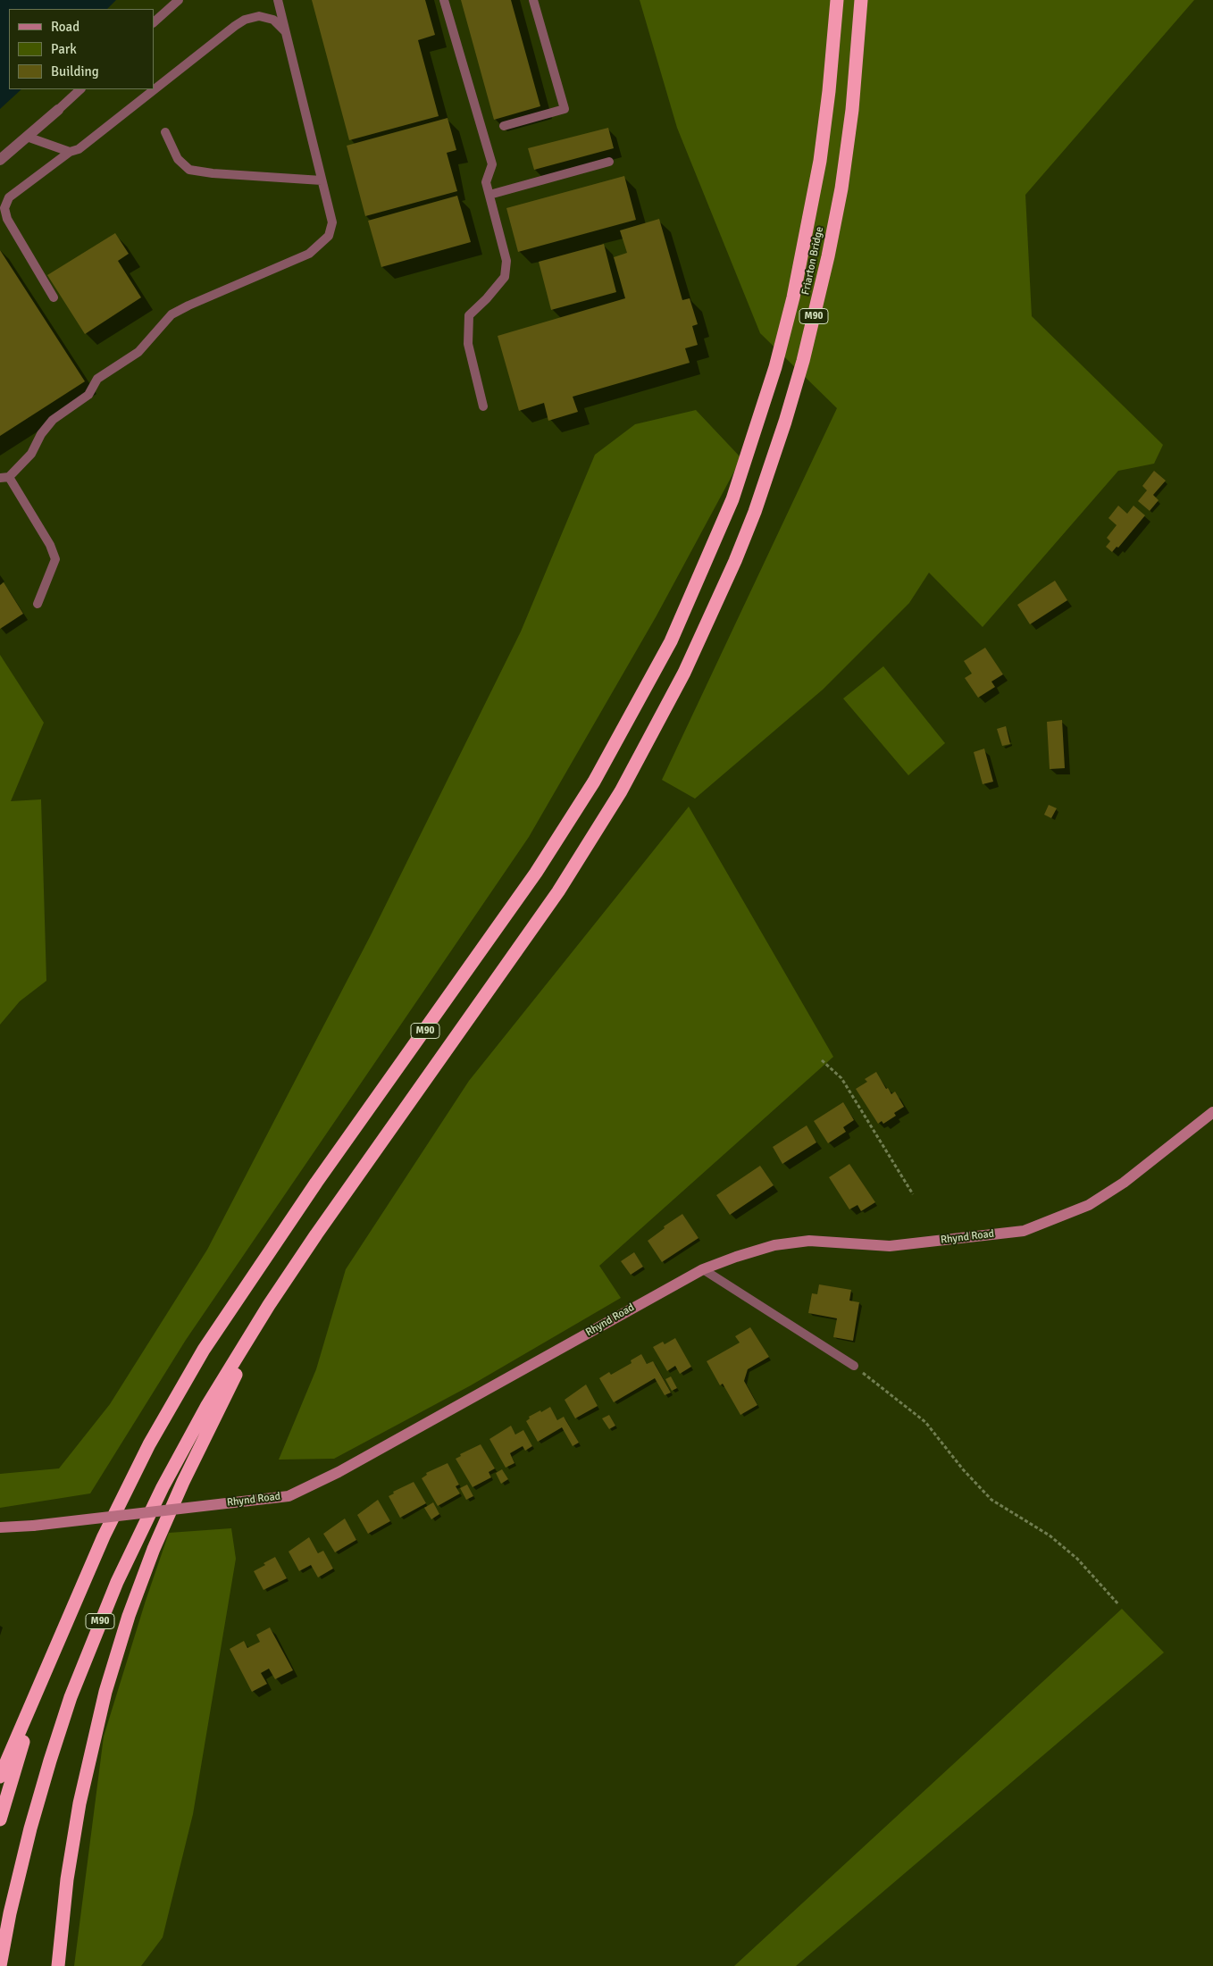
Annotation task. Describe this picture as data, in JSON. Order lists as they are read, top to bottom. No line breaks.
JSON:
{"streets":{"highway":["Friarton Bridge","M90"],"street":["Rhynd Road"]},"crossings":[["Friarton Bridge","M90"]],"legend":["Road","Park","Building"]}
